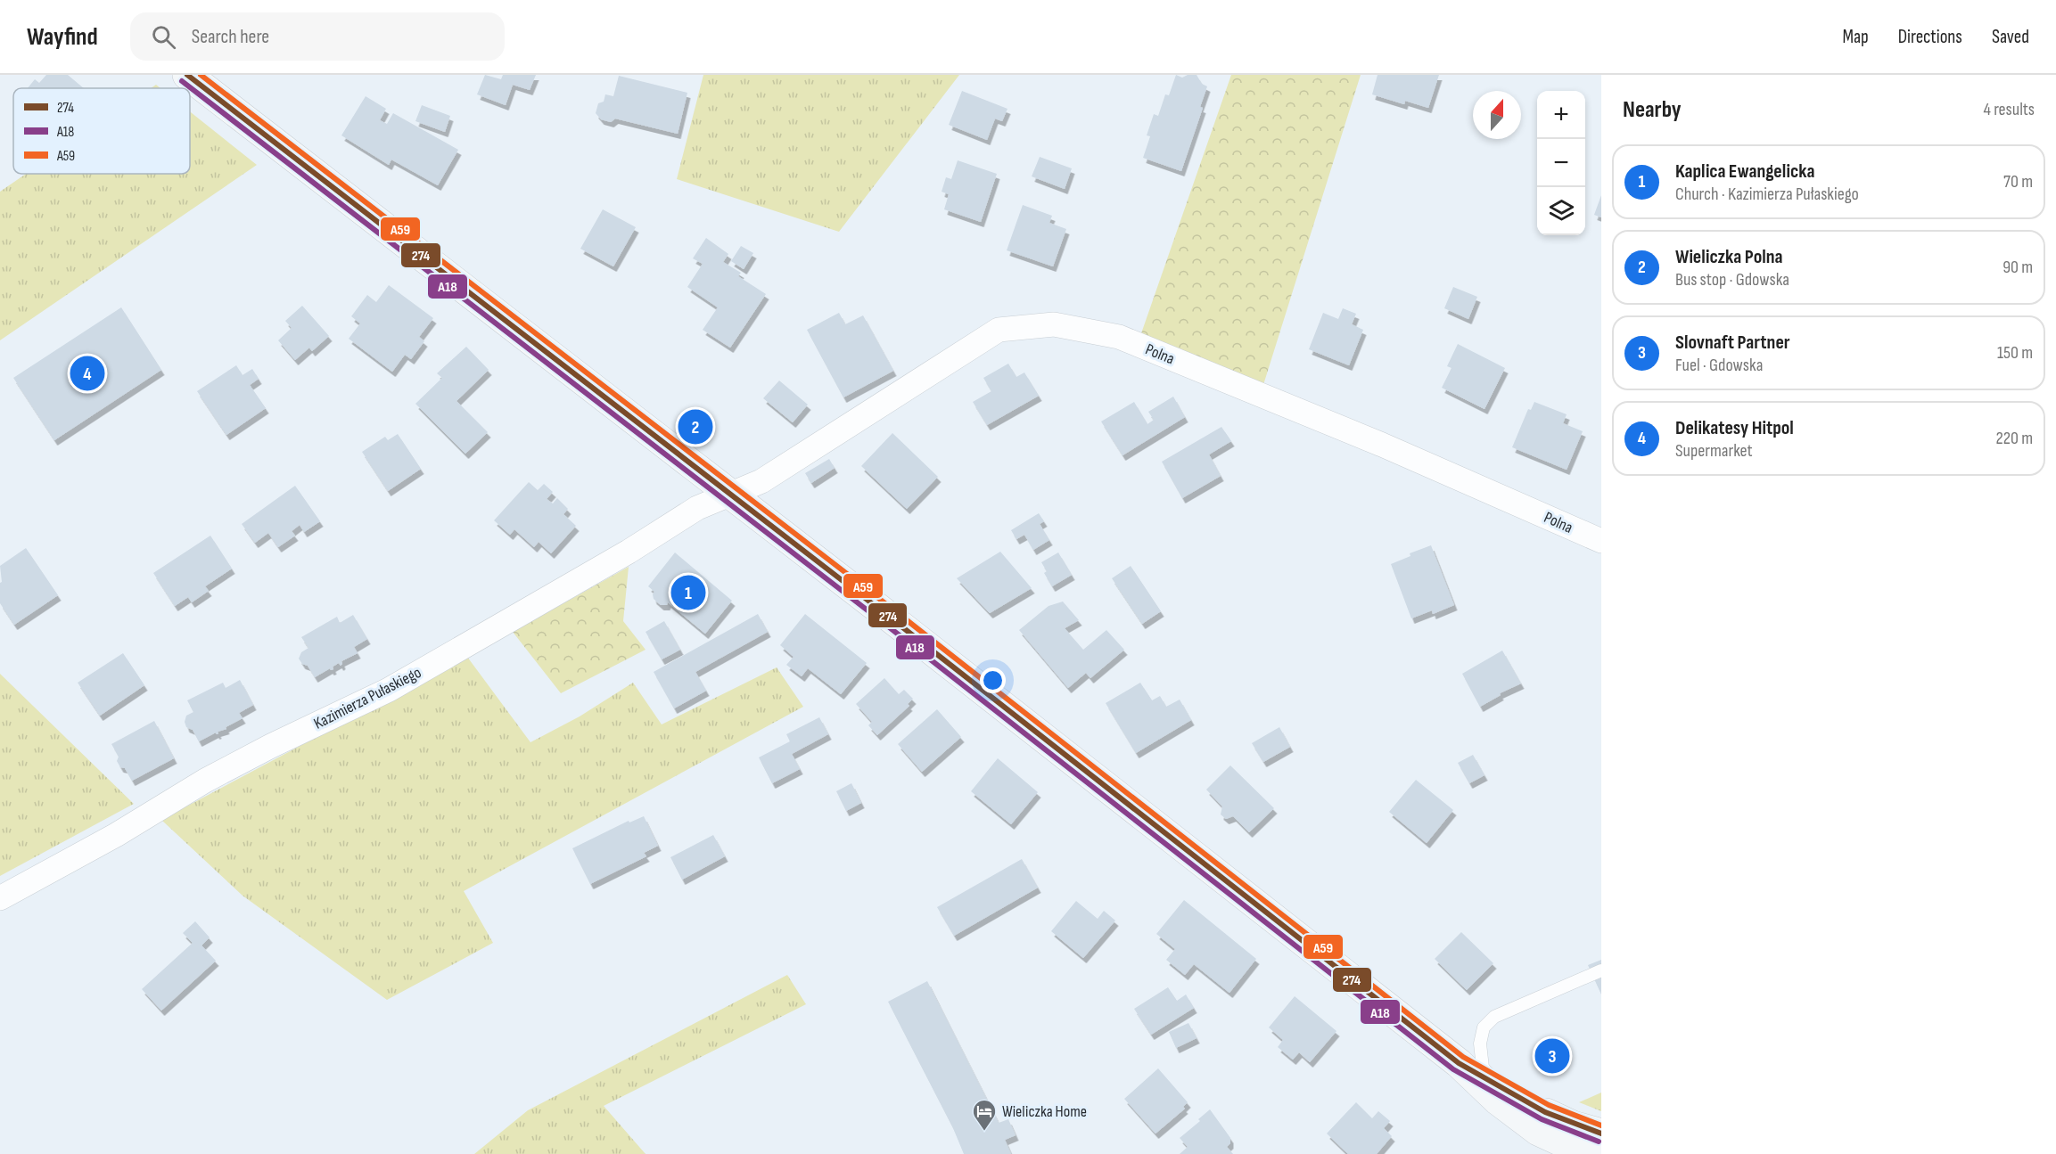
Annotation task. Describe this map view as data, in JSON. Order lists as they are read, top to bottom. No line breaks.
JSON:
{"streets":{"street":["Polna","Kazimierza Pułaskiego"]},"crossings":[["Polna","Kazimierza Pułaskiego"]],"places":{"hotel":["Wieliczka Home"]},"lines":["transit line 274","transit line A59","transit line A18"],"legend":["274","A18","A59"],"north":"top","page":{"header":"Wayfind","search":"Search here","nav":["Map","Directions","Saved"],"heading":["Nearby","4 results"],"map_buttons":["+","−"],"list":[{"mark":"1","name":"Kaplica Ewangelicka","note":"Church · Kazimierza Pułaskiego","value":"70 m"},{"mark":"2","name":"Wieliczka Polna","note":"Bus stop · Gdowska","value":"90 m"},{"mark":"3","name":"Slovnaft Partner","note":"Fuel · Gdowska","value":"150 m"},{"mark":"4","name":"Delikatesy Hitpol","note":"Supermarket","value":"220 m"}],"pins":["4","2","1","3"]}}
